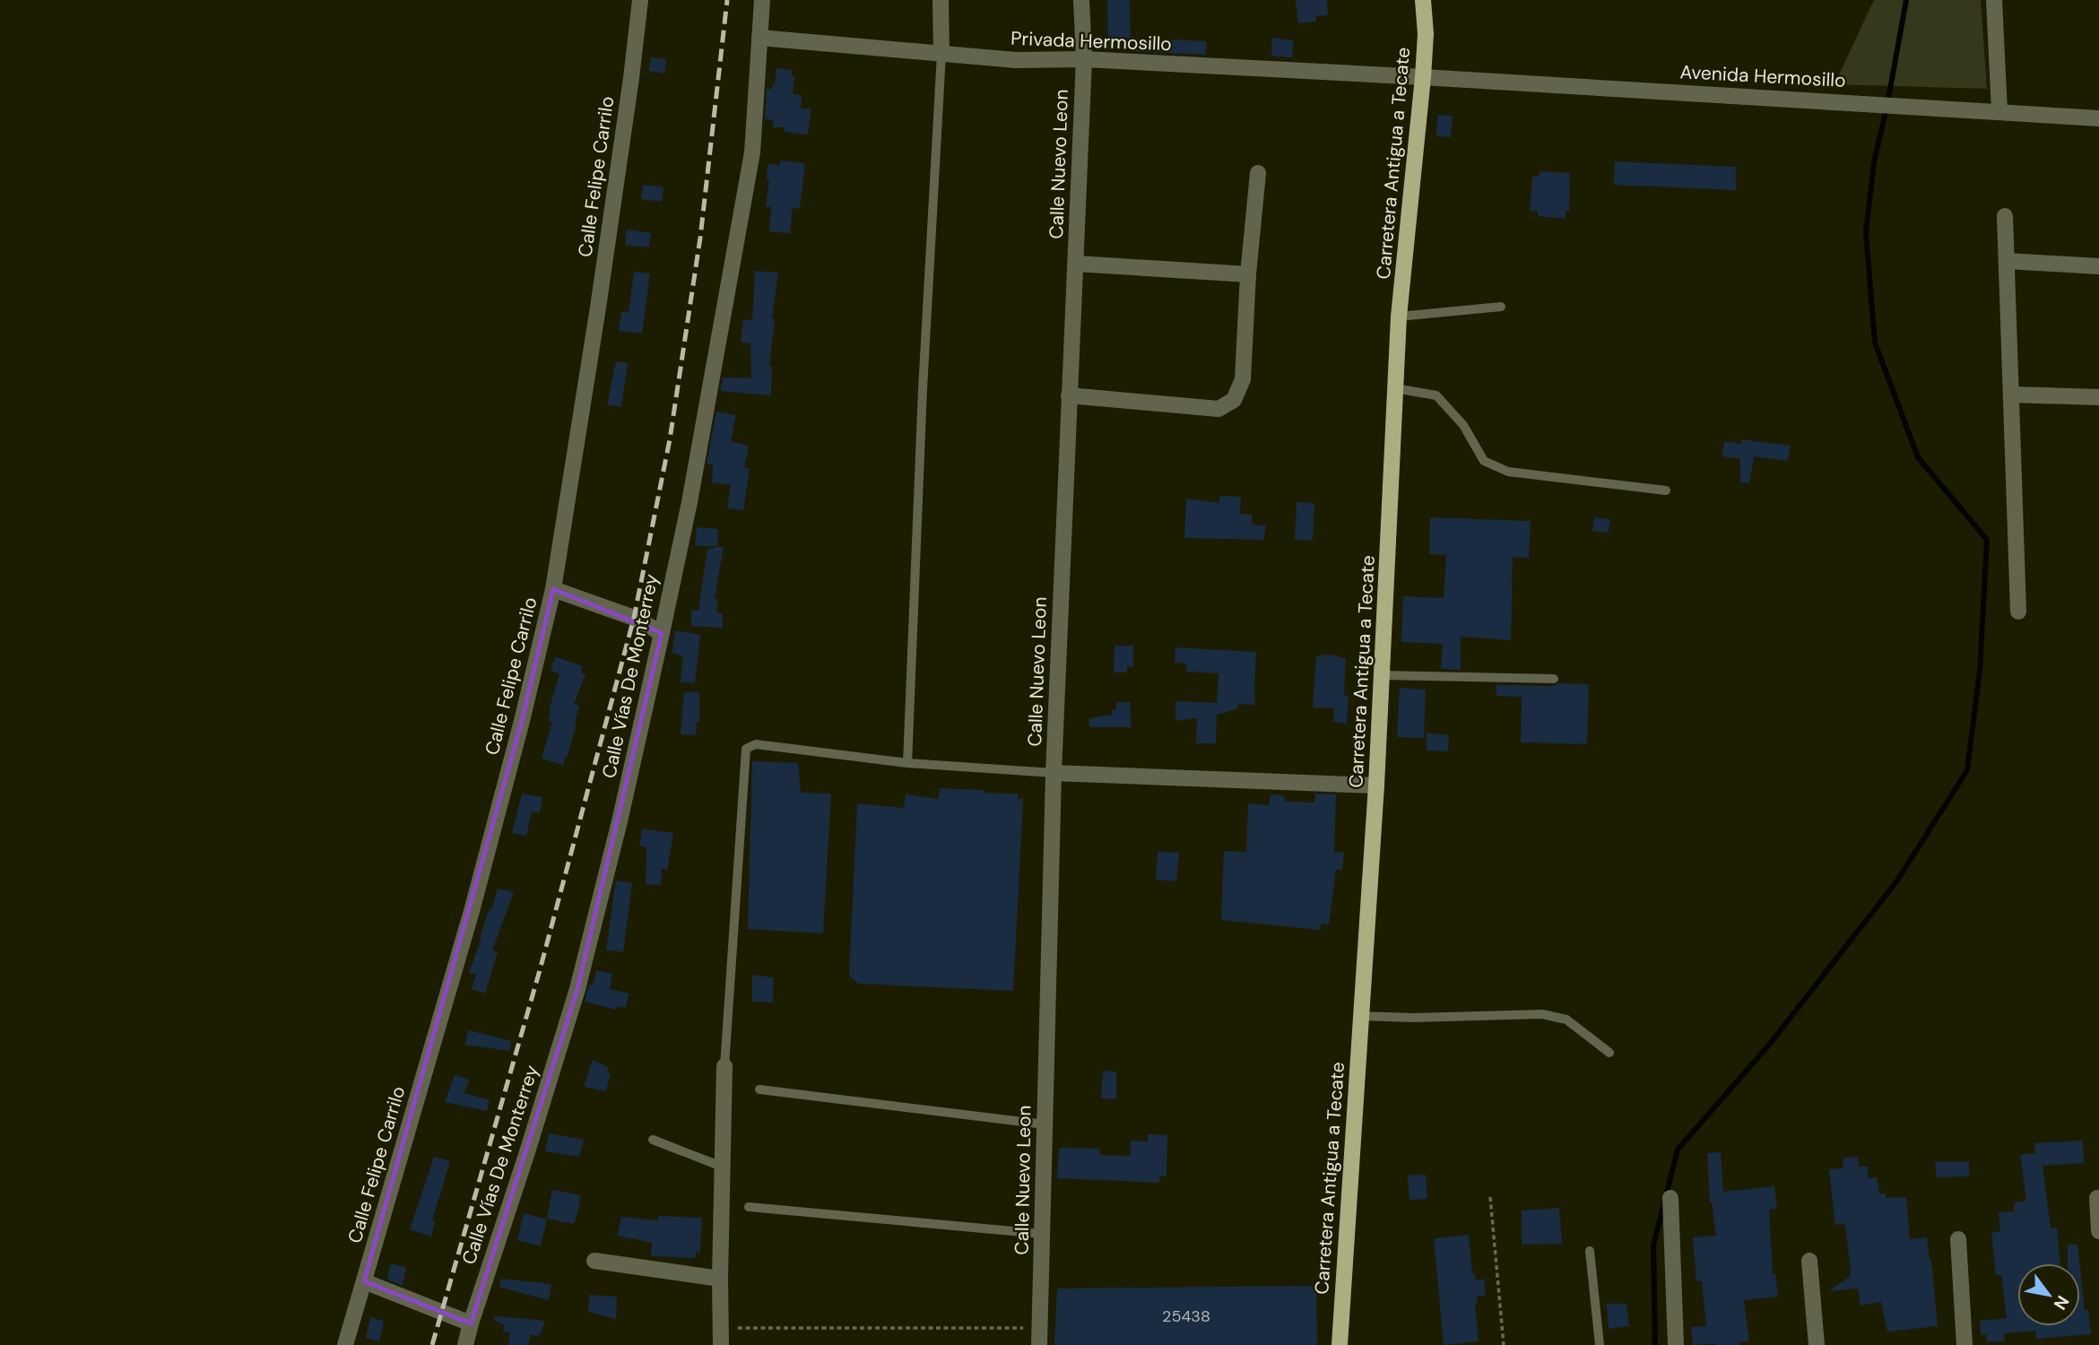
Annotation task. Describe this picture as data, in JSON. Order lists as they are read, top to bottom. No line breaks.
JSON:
{"streets":{"main road":["Carretera Antigua a Tecate"],"street":["Privada Hermosillo","Avenida Hermosillo","Calle Nuevo Leon","Calle Felipe Carrilo","Calle Vías De Monterrey"]},"crossings":[["Privada Hermosillo","Avenida Hermosillo"],["Privada Hermosillo","Carretera Antigua a Tecate"],["Privada Hermosillo","Calle Nuevo Leon"],["Privada Hermosillo","Calle Vías De Monterrey"],["Avenida Hermosillo","Carretera Antigua a Tecate"]],"house_numbers":["25438"],"north":"bottom right"}
